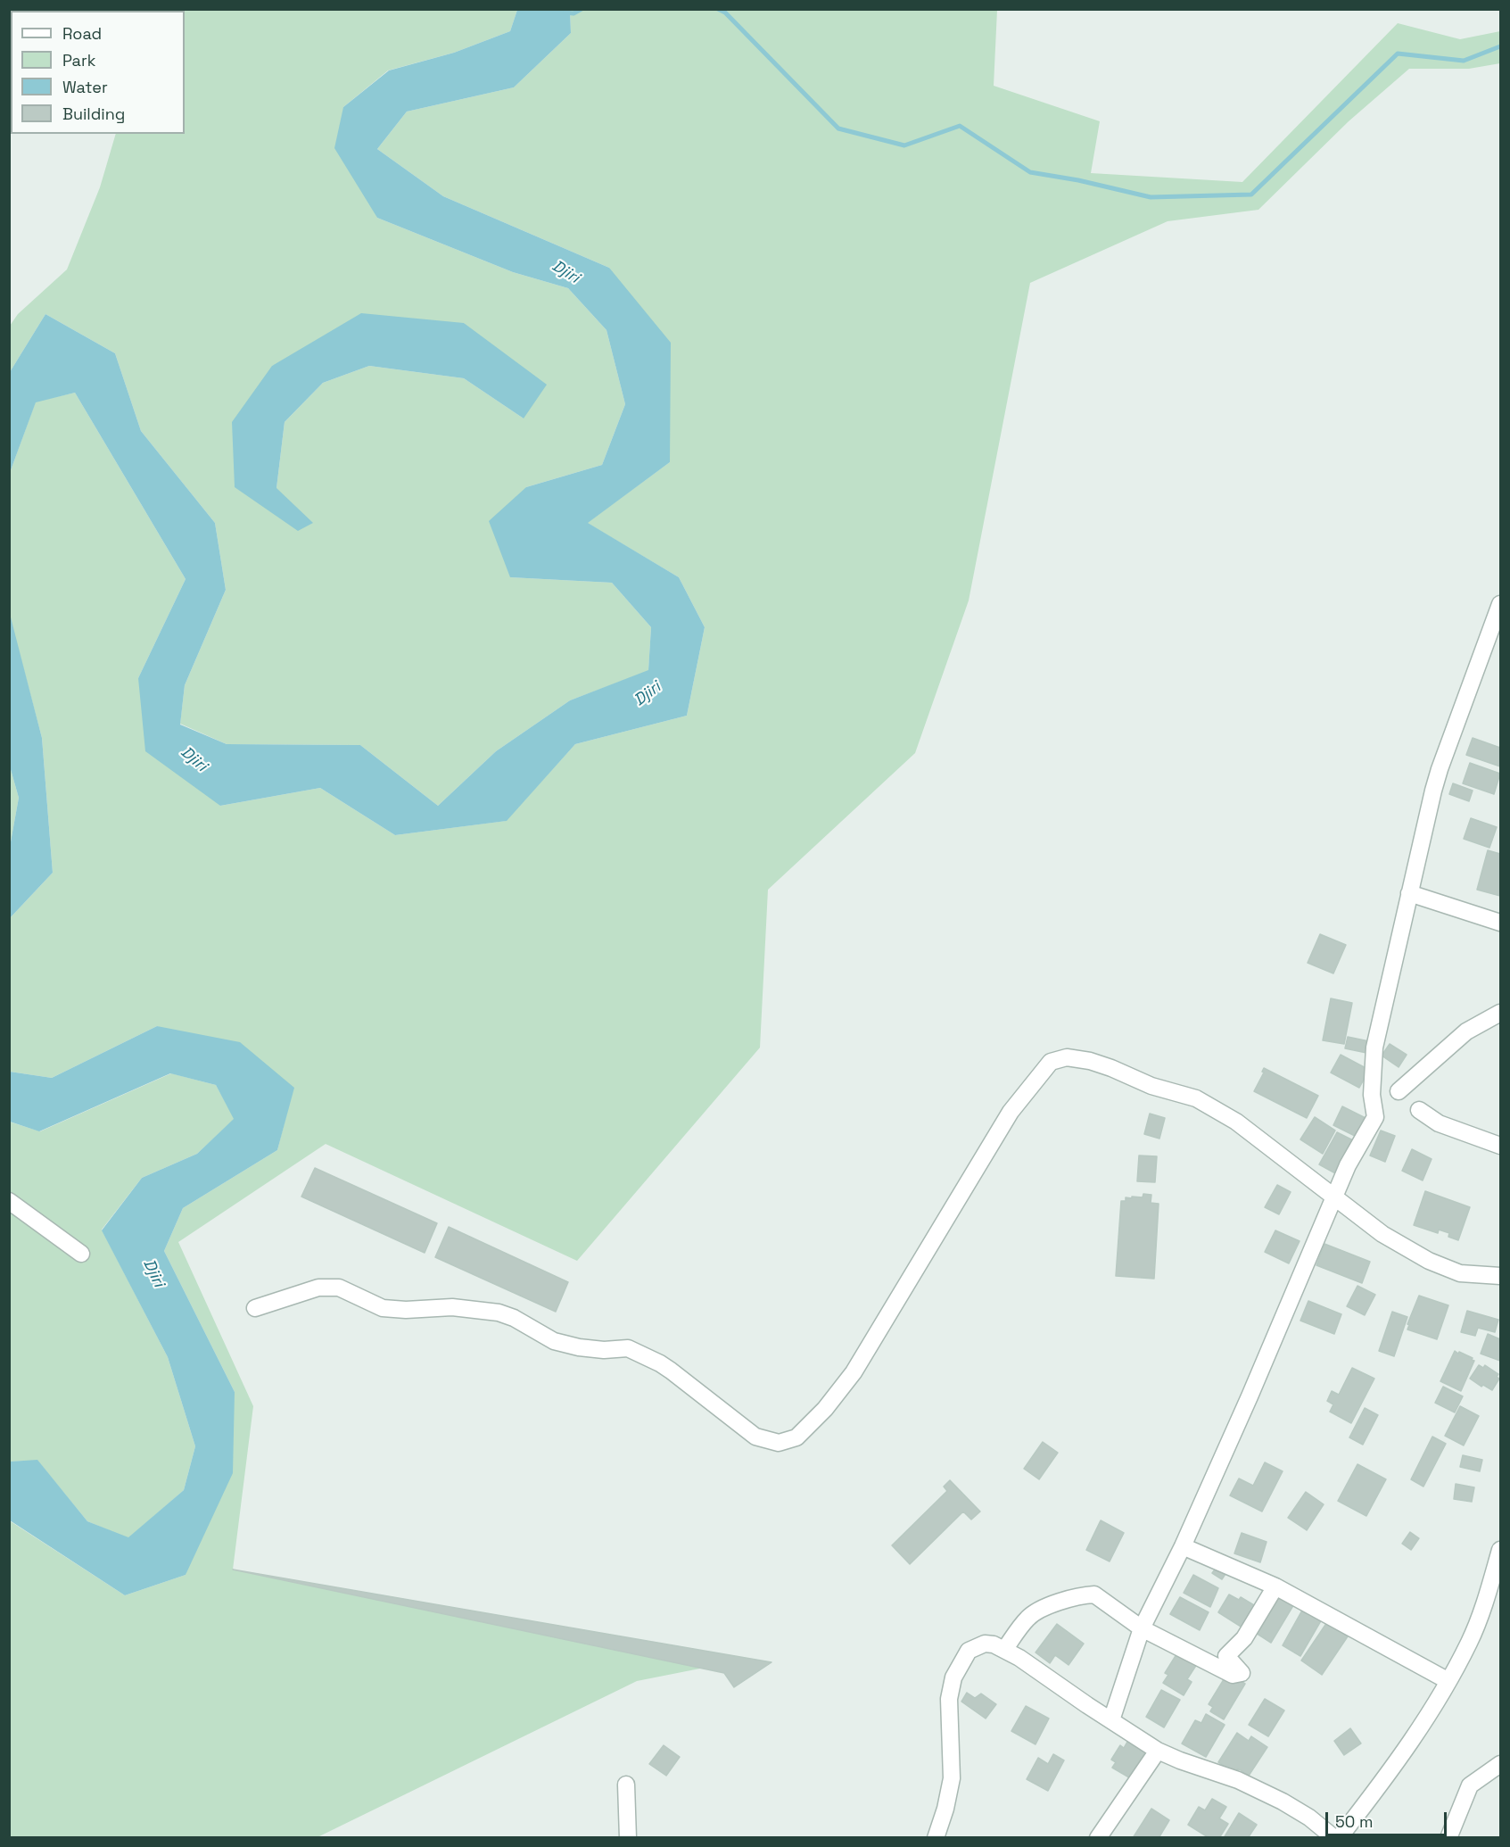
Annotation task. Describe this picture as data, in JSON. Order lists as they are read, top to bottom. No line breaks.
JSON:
{"water":["Djiri"],"legend":["Road","Park","Water","Building"],"scale_bar":"50 m"}
